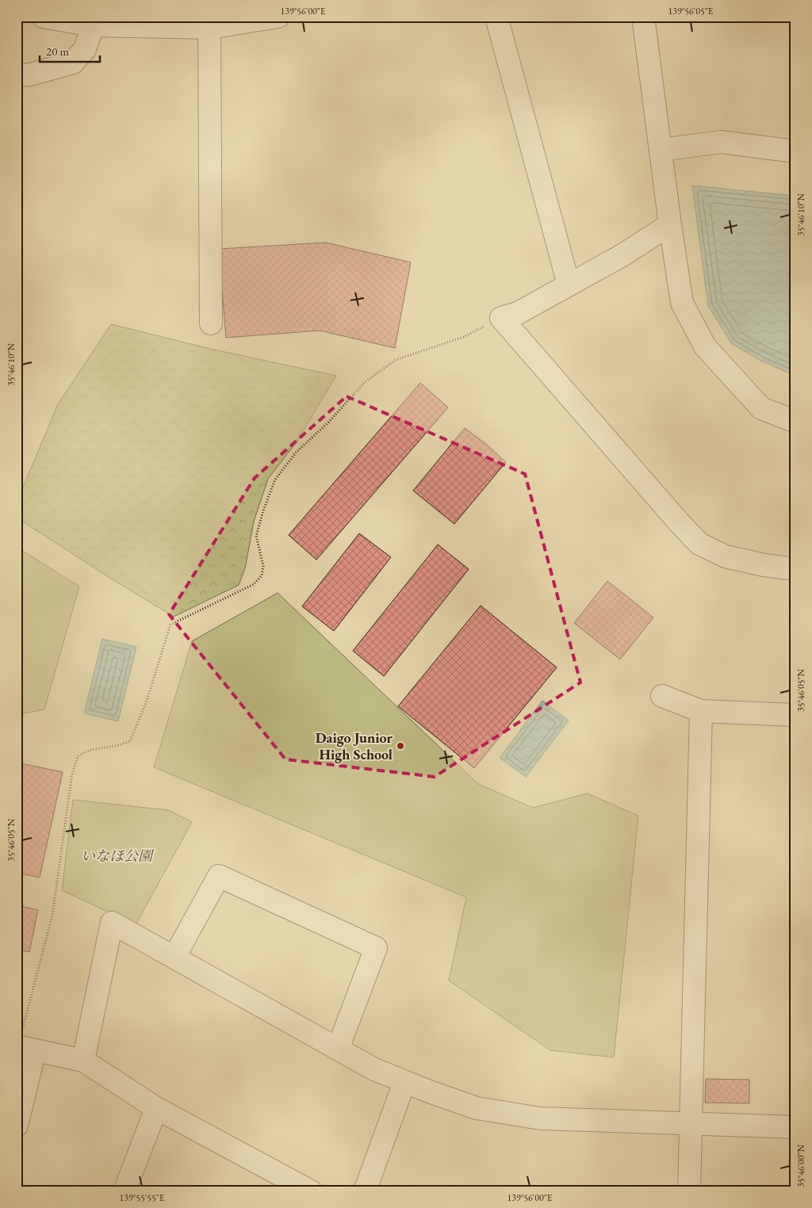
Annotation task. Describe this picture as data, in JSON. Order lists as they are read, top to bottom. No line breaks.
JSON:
{"parks":["いなほ公園"],"places":["Daigo Junior High School"],"scale_bar":"20 m","coordinates":["139°56'00\"E","139°56'05\"E","35°46'10\"N","35°46'05\"N","35°46'00\"N","139°55'55\"E"]}
